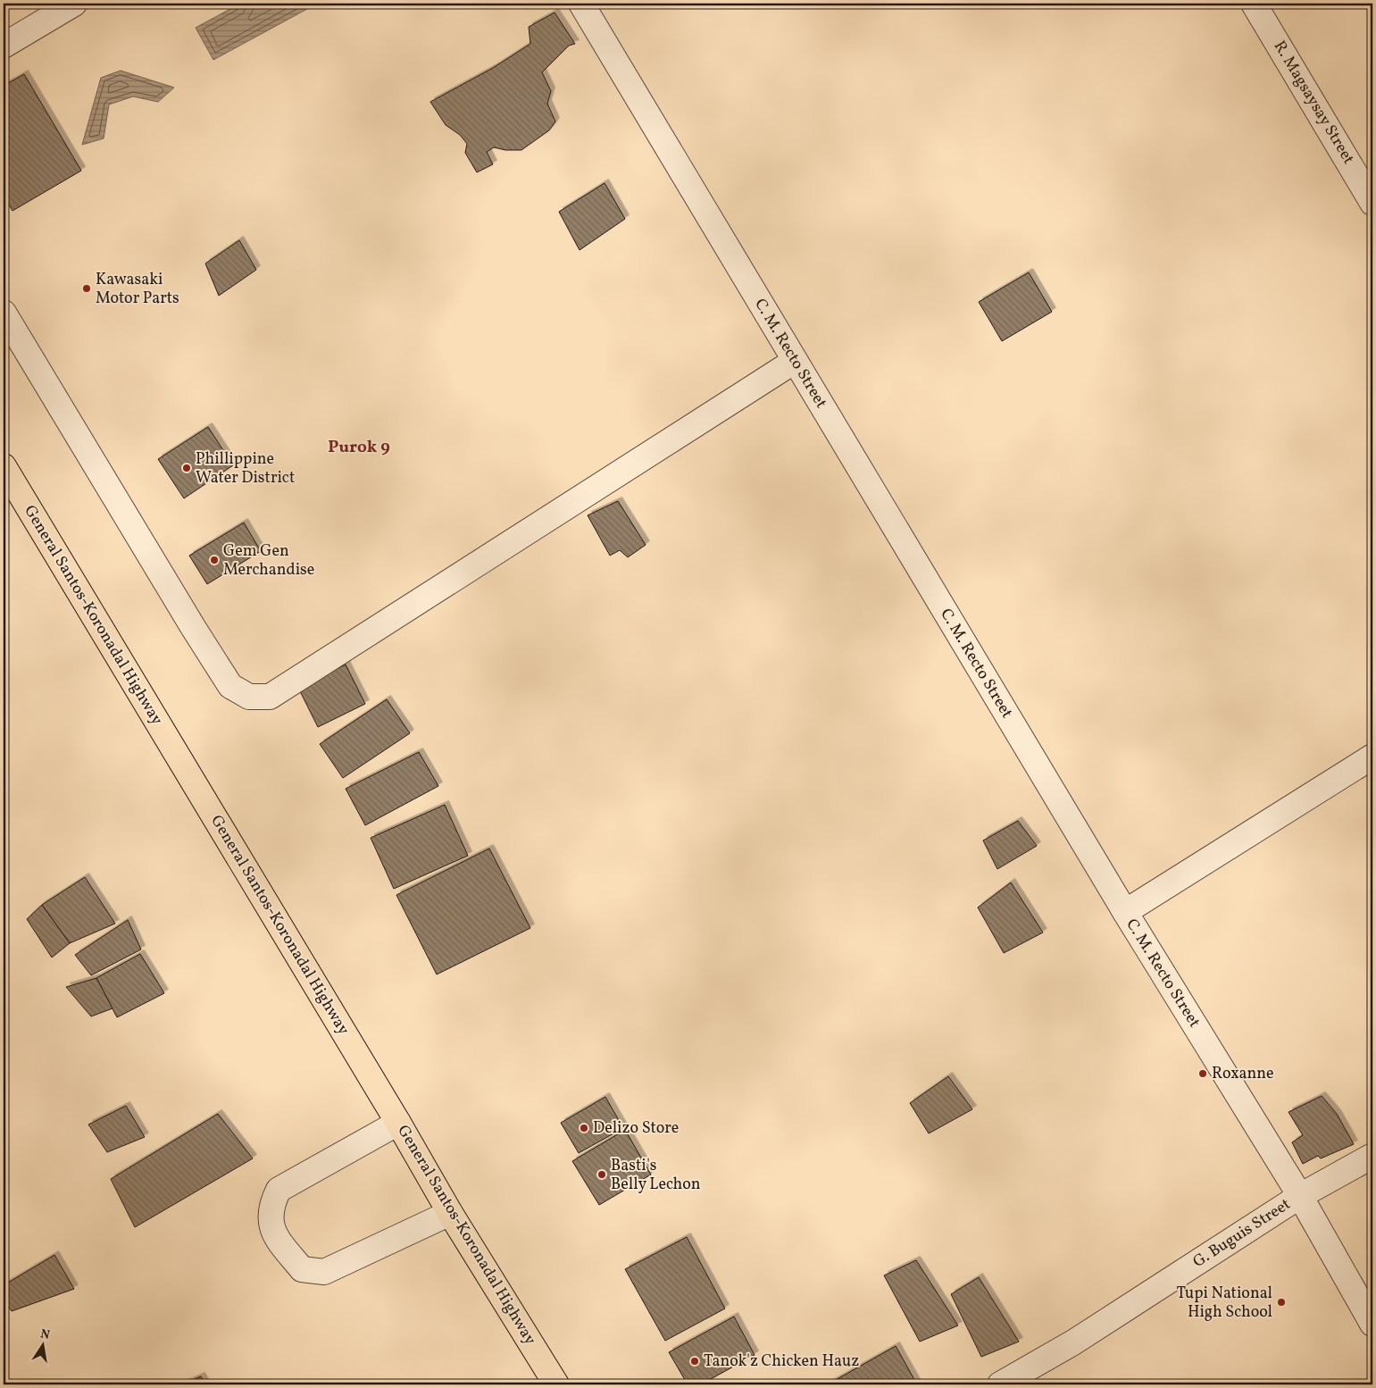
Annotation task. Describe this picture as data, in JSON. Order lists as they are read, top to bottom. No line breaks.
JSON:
{"streets":{"highway":["General Santos-Koronadal Highway"],"street":["R. Magsaysay Street","C. M. Recto Street","G. Buguis Street"]},"crossings":[["C. M. Recto Street","G. Buguis Street"]],"districts":["Purok 9"],"places":["Kawasaki Motor Parts","Phillippine Water District","Gem Gen Merchandise","Roxanne","Delizo Store","Basti's Belly Lechon","Tupi National High School","Tanok'z Chicken Hauz"],"north":"top"}
